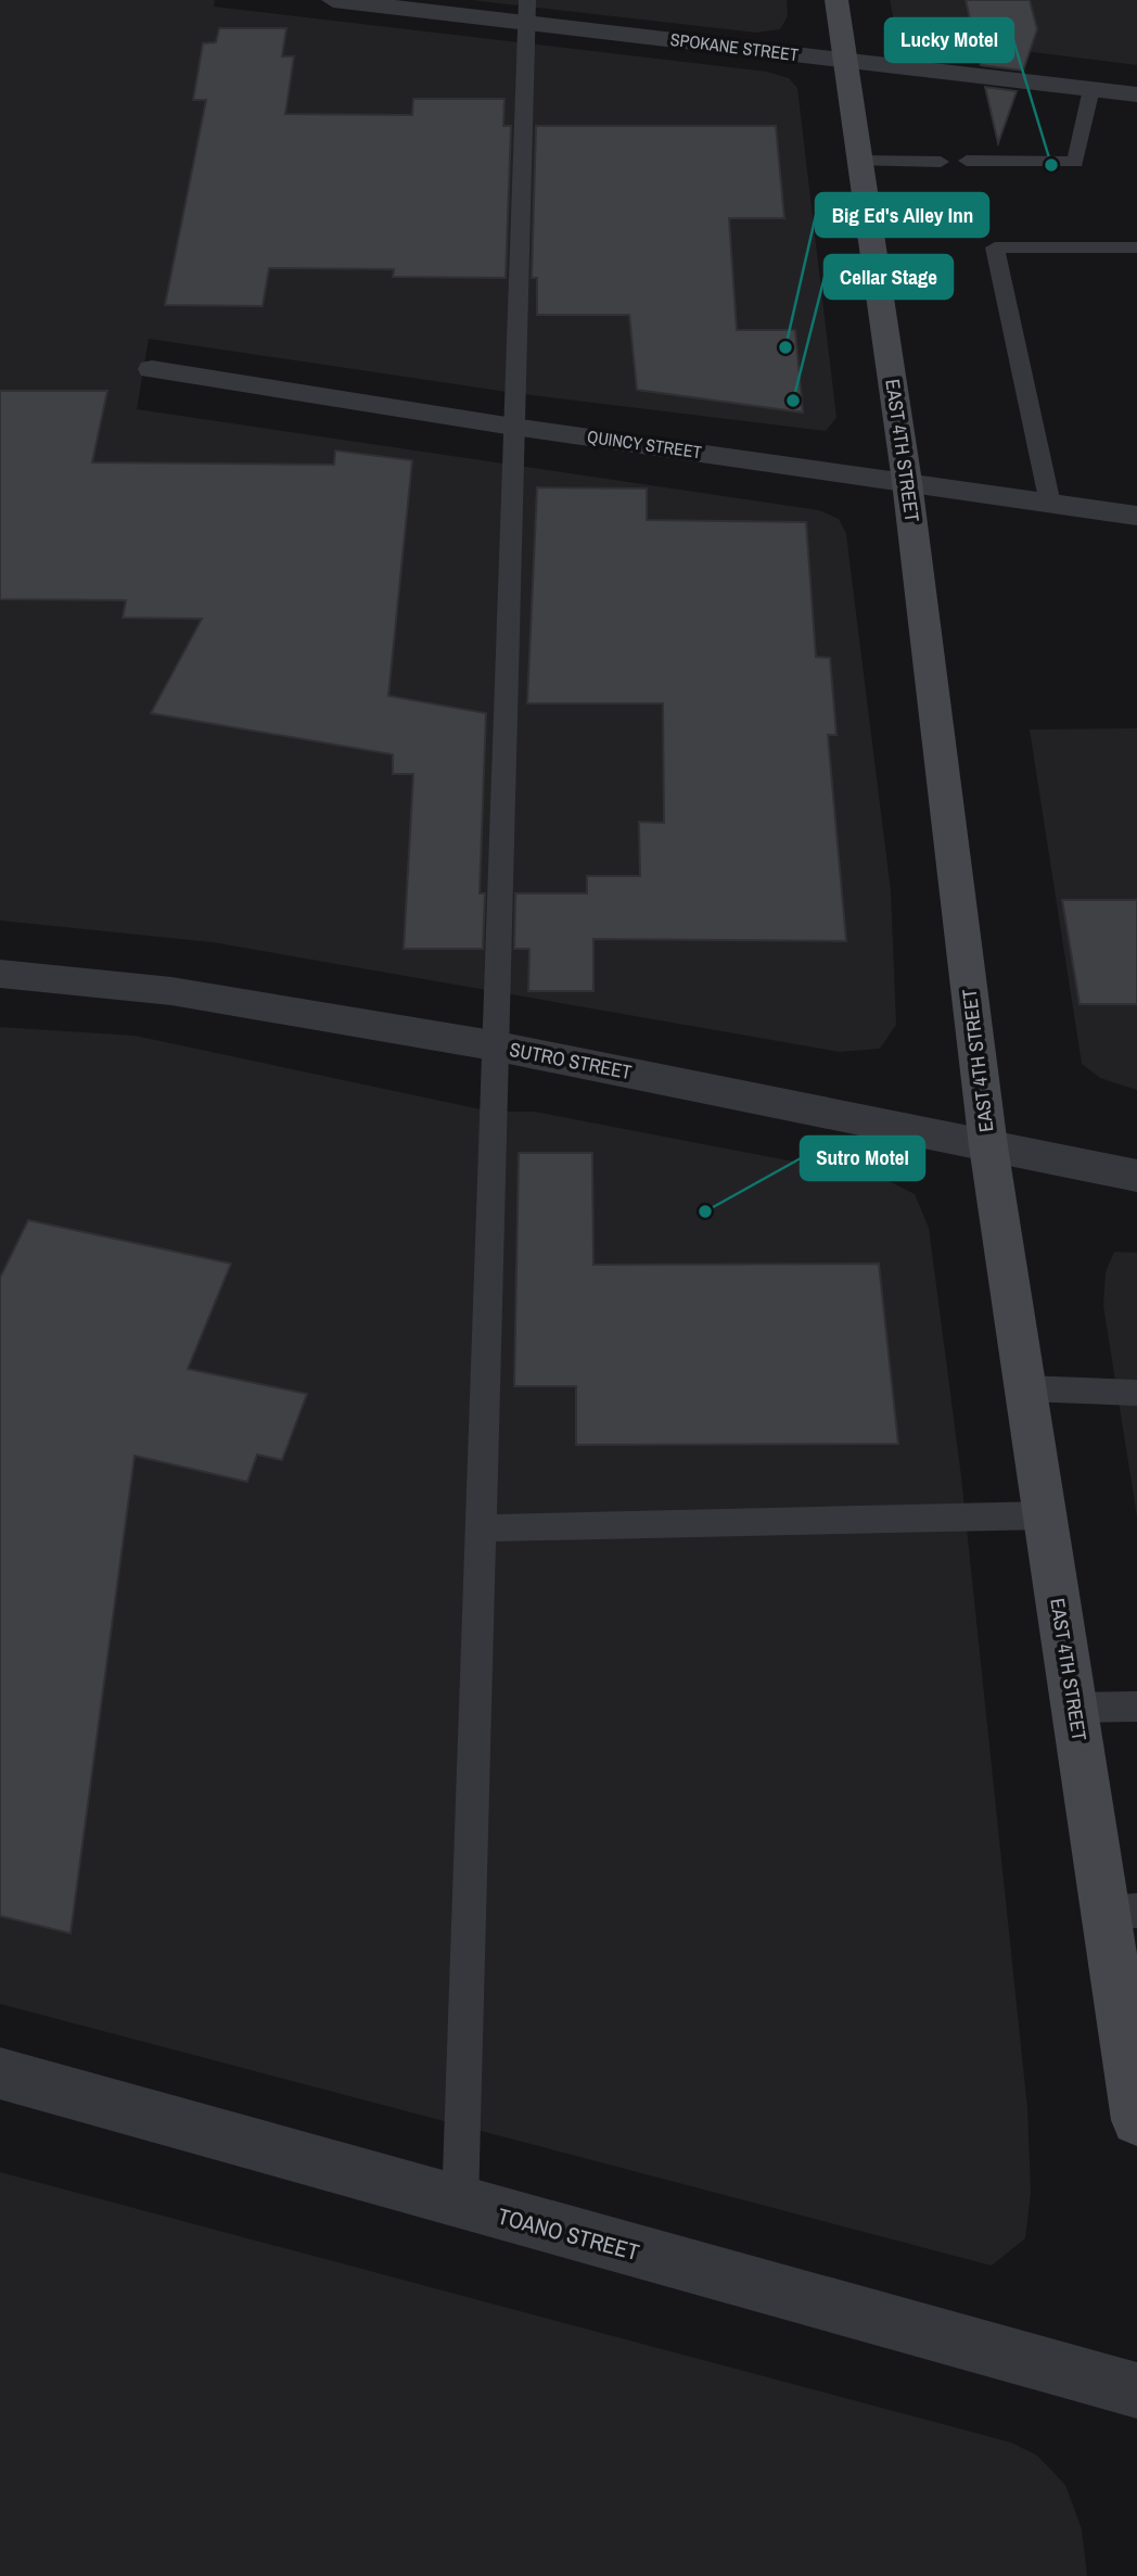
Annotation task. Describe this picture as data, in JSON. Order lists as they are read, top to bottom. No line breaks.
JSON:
{"streets":{"main road":["EAST 4TH STREET"],"street":["SPOKANE STREET","QUINCY STREET","SUTRO STREET","TOANO STREET"]},"crossings":[["SPOKANE STREET","EAST 4TH STREET"],["QUINCY STREET","EAST 4TH STREET"],["EAST 4TH STREET","SUTRO STREET"]],"places":["Lucky Motel","Big Ed's Alley Inn","Cellar Stage","Sutro Motel"]}
